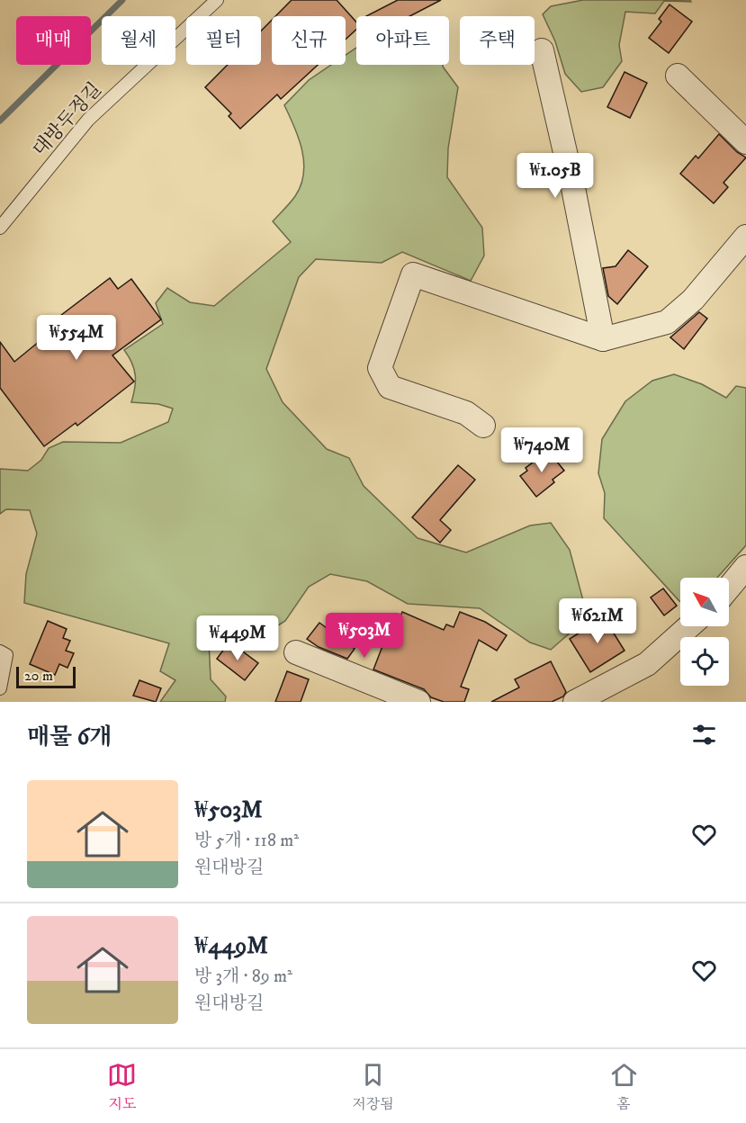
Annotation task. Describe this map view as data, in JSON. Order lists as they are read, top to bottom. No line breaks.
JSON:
{"streets":{"lane":["대방두정길"]},"scale_bar":"20 m","north":"top left","page":{"chip":["매매","월세","필터","신규","아파트","주택"],"price":["₩1.05B","₩554M","₩740M","₩621M","₩503M","₩449M"],"scale":"20 m","heading":"매물 6개","list":[{"name":"₩503M","note":"방 5개 · 118 m² · 원대방길"},{"name":"₩449M","note":"방 3개 · 89 m² · 원대방길"}],"tabs":["지도","저장됨","홈"]}}
